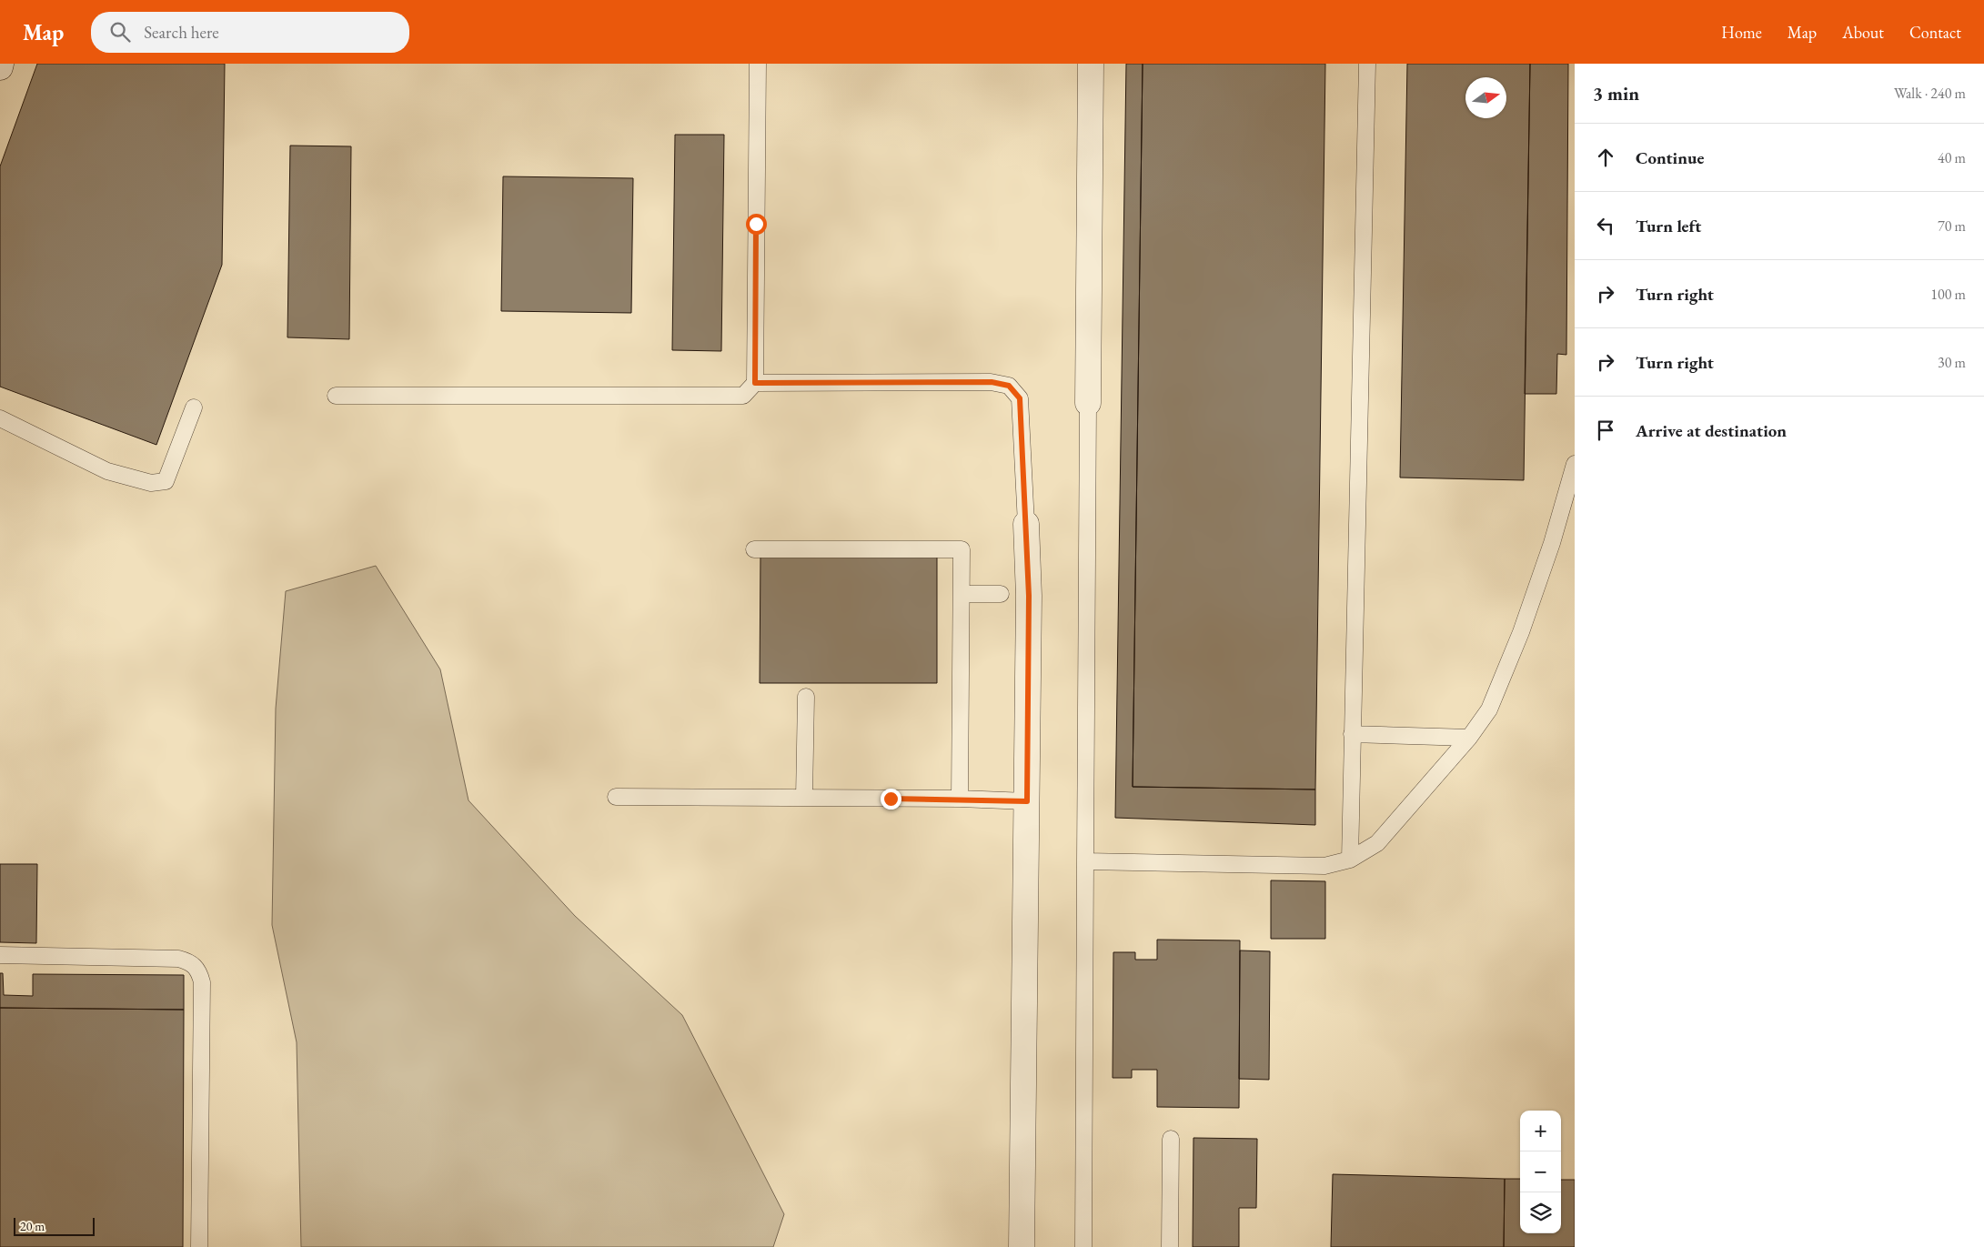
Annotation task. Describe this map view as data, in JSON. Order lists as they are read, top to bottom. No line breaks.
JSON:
{"scale_bar":"20 m","north":"right","page":{"header":"Map","search":"Search here","nav":["Home","Map","About","Contact"],"heading":["3 min","Walk · 240 m"],"list":[["Continue","40 m"],["Turn left","70 m"],["Turn right","100 m"],["Turn right","30 m"],"Arrive at destination"],"map_buttons":["+","−"],"scale":"20 m"}}
